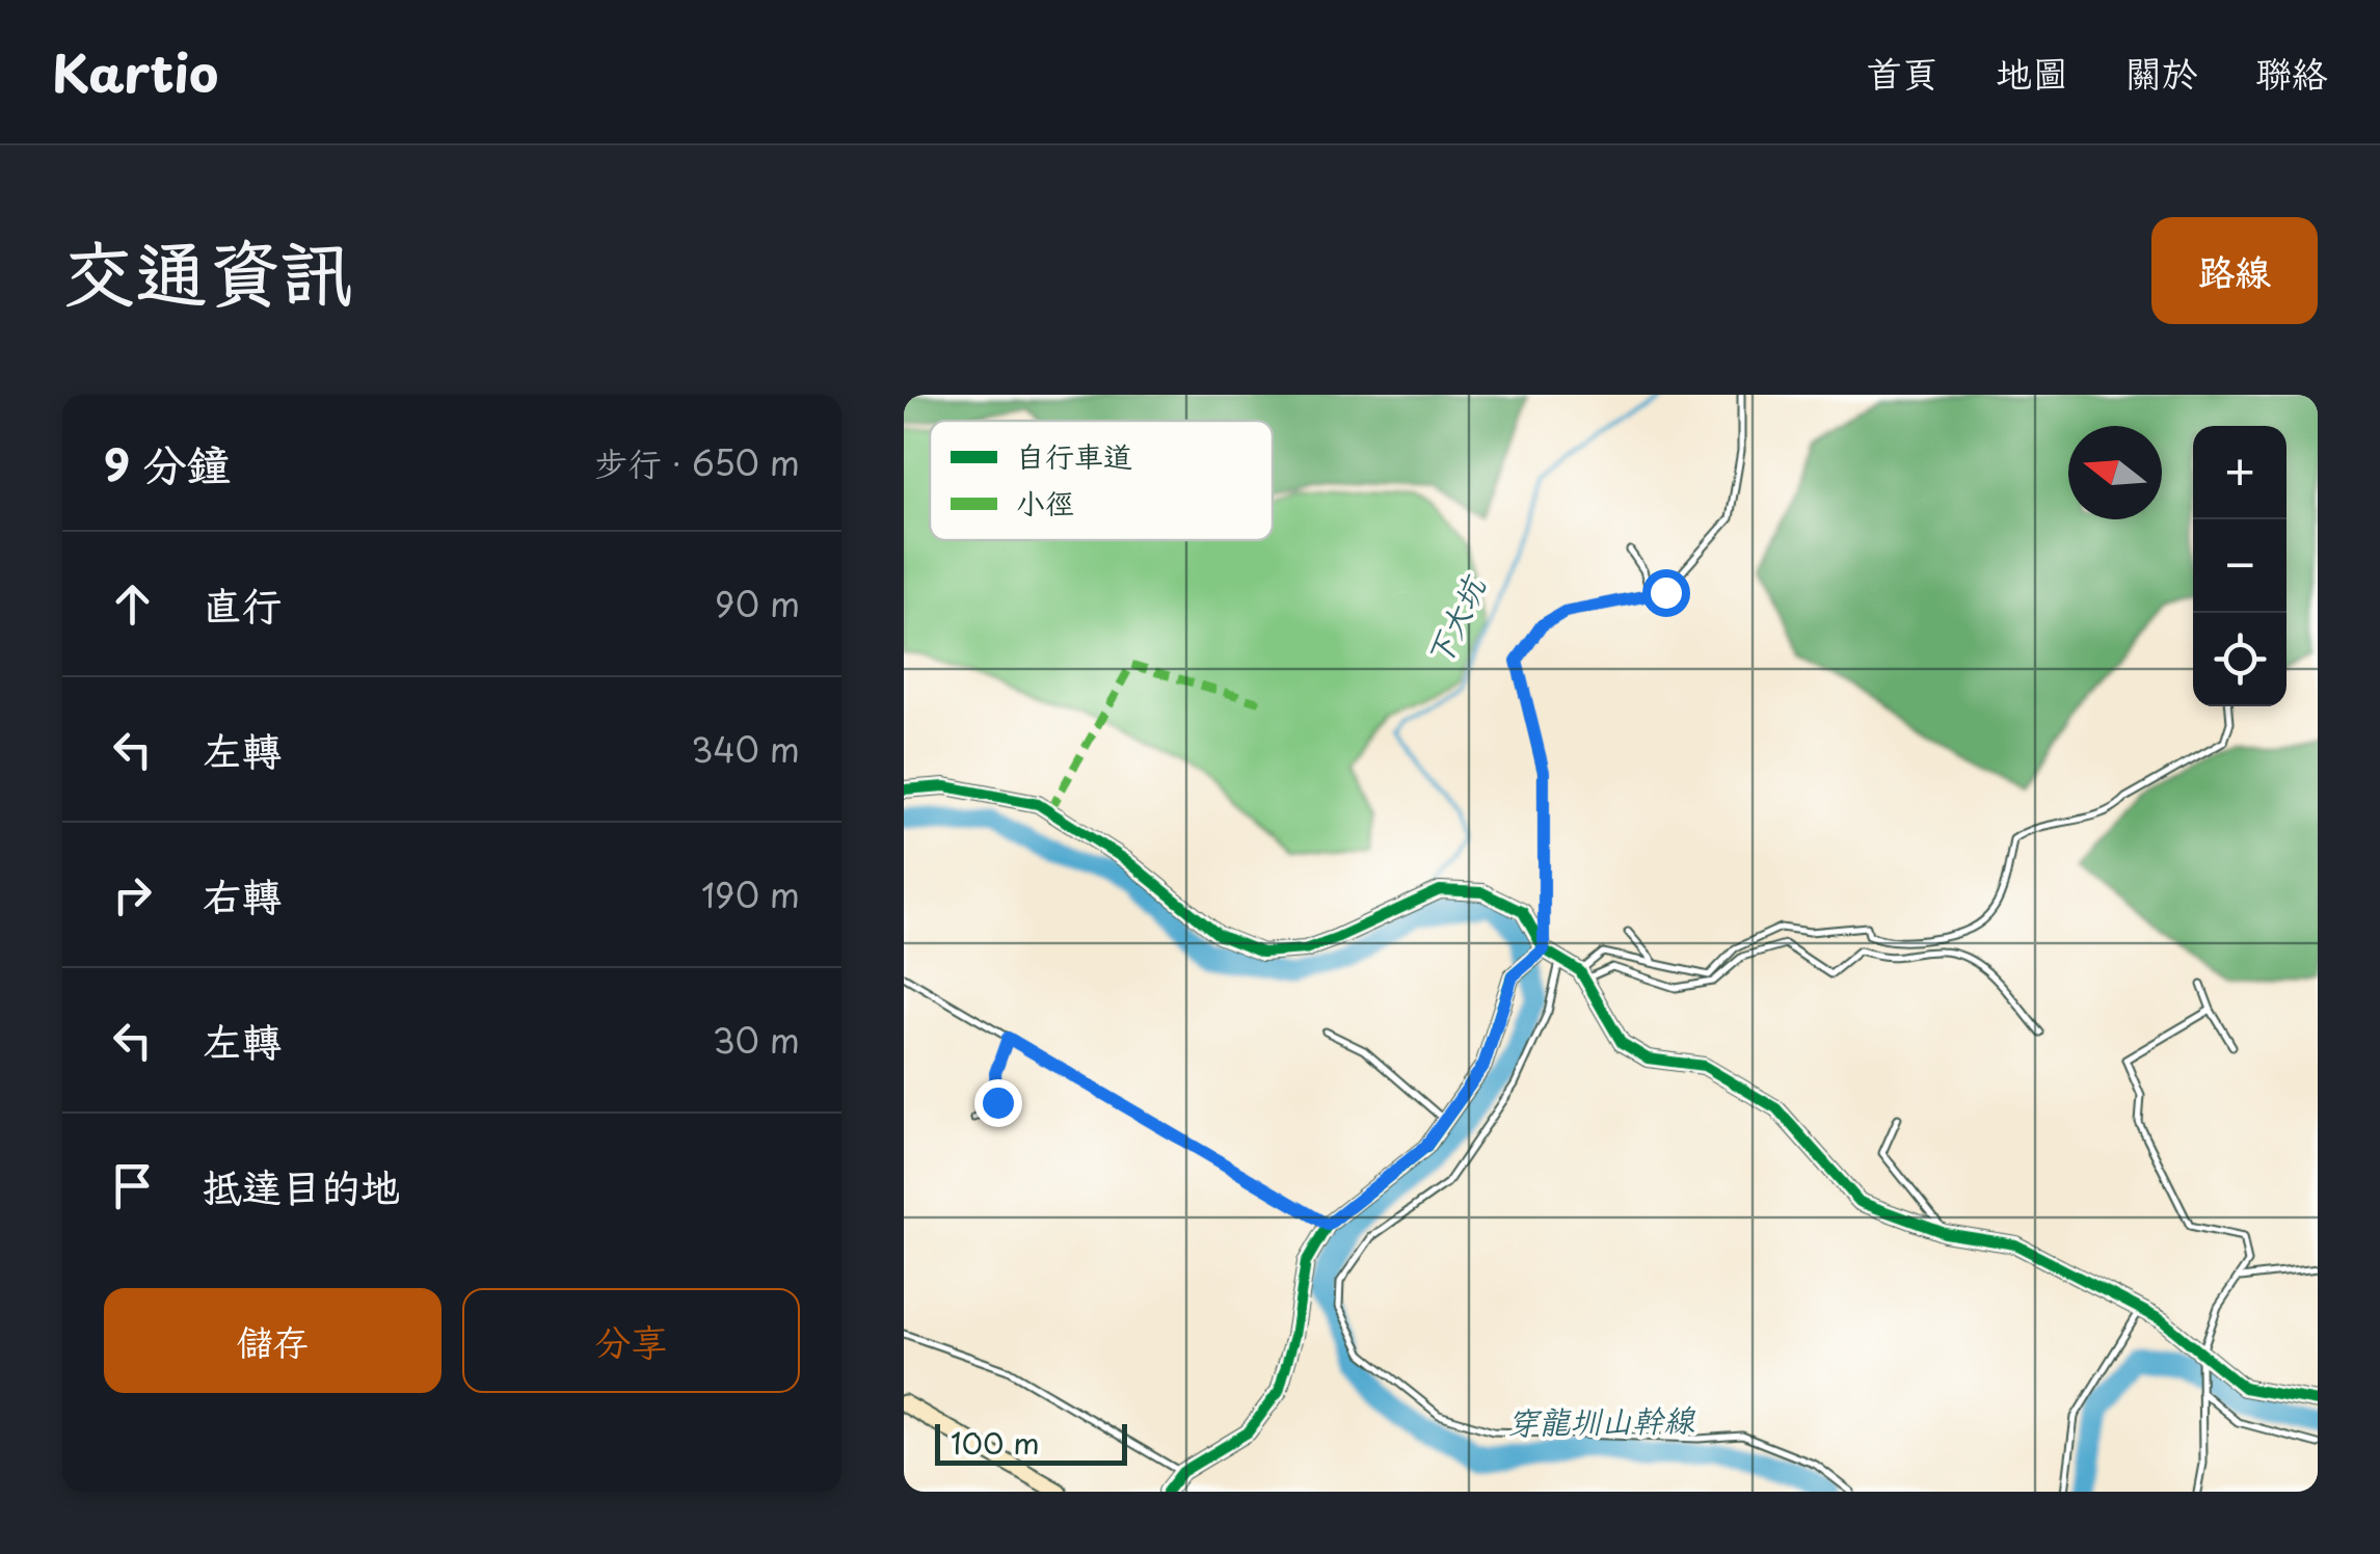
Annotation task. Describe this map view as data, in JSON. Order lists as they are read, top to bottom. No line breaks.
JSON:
{"water":["下大坑","穿龍圳山幹線"],"legend":["自行車道","小徑"],"scale_bar":"100 m","north":"left","page":{"header":"Kartio","nav":["首頁","地圖","關於","聯絡"],"title":"交通資訊","buttons":["路線",["儲存","分享"]],"heading":["9 分鐘","步行 · 650 m"],"map_buttons":["+","−"],"list":[["直行","90 m"],["左轉","340 m"],["右轉","190 m"],["左轉","30 m"],"抵達目的地"],"scale":"100 m"}}
